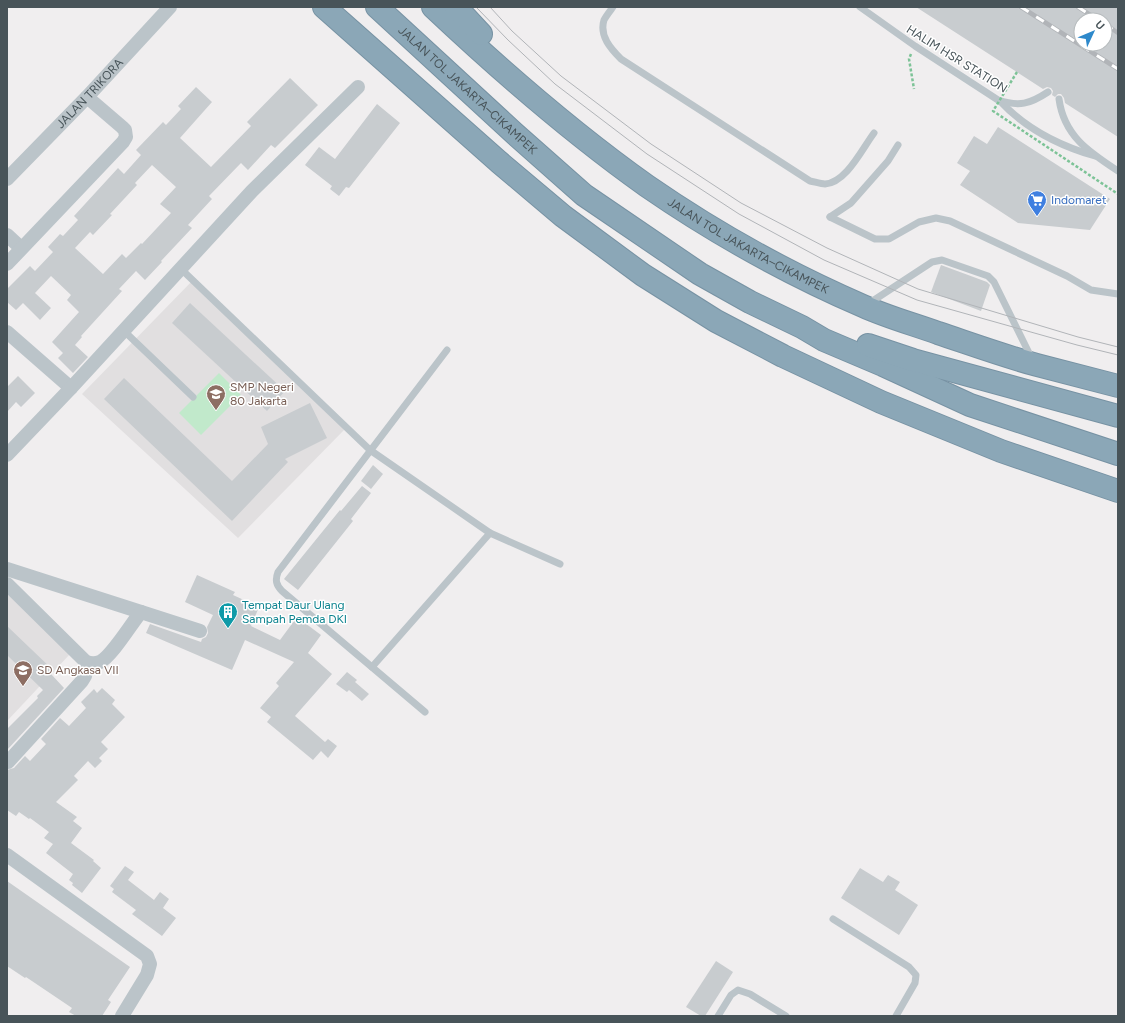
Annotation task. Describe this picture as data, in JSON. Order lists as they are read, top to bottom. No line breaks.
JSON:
{"streets":{"highway":["JALAN TOL JAKARTA–CIKAMPEK"],"street":["JALAN TRIKORA"],"lane":["HALIM HSR STATION"]},"places":{"supermarket":["Indomaret"],"school or university":["SMP Negeri 80 Jakarta","SD Angkasa VII"],"building":["Tempat Daur Ulang Sampah Pemda DKI"]},"north":"top right"}
